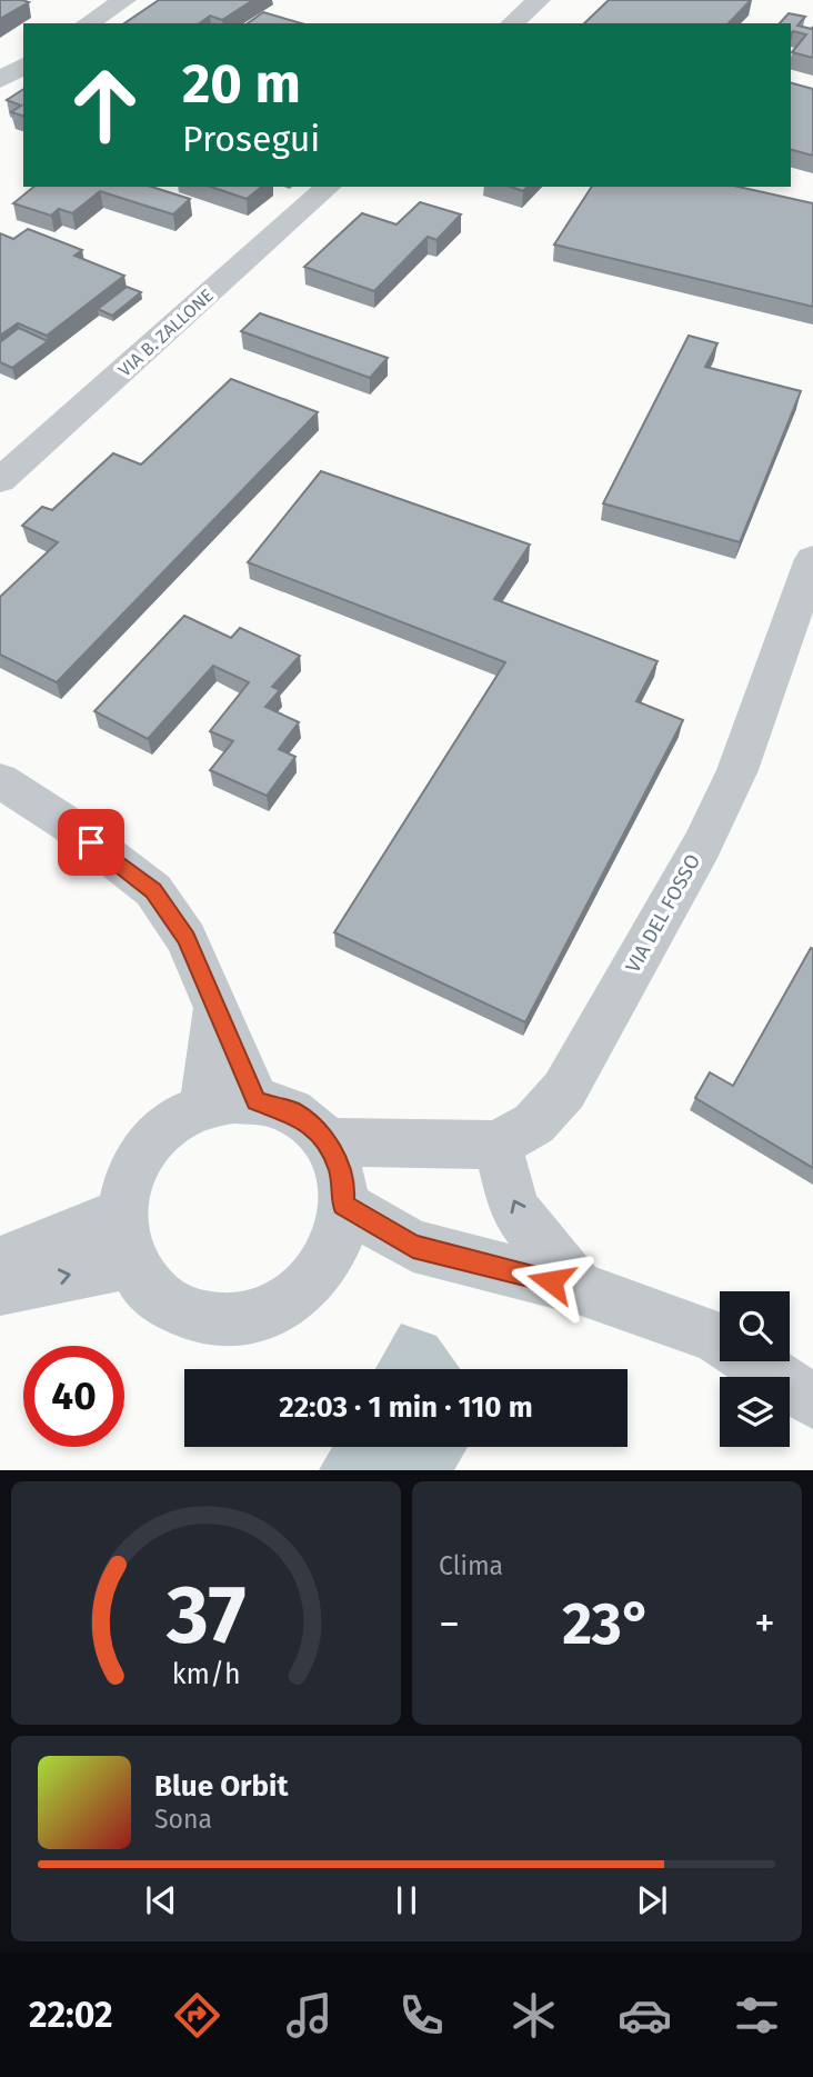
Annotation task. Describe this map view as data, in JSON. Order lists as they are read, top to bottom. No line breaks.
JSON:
{"streets":{"street":["VIA B. ZALLONE","VIA DEL FOSSO"]},"page":{"turn":["20 m","Prosegui"],"limit":"40","trip":"22:03 · 1 min · 110 m","tile":"Clima","heat":["−","23°","+"],"song":["Blue Orbit","Sona"],"tabs":"22:02","gauge":["37","km/h"]}}
